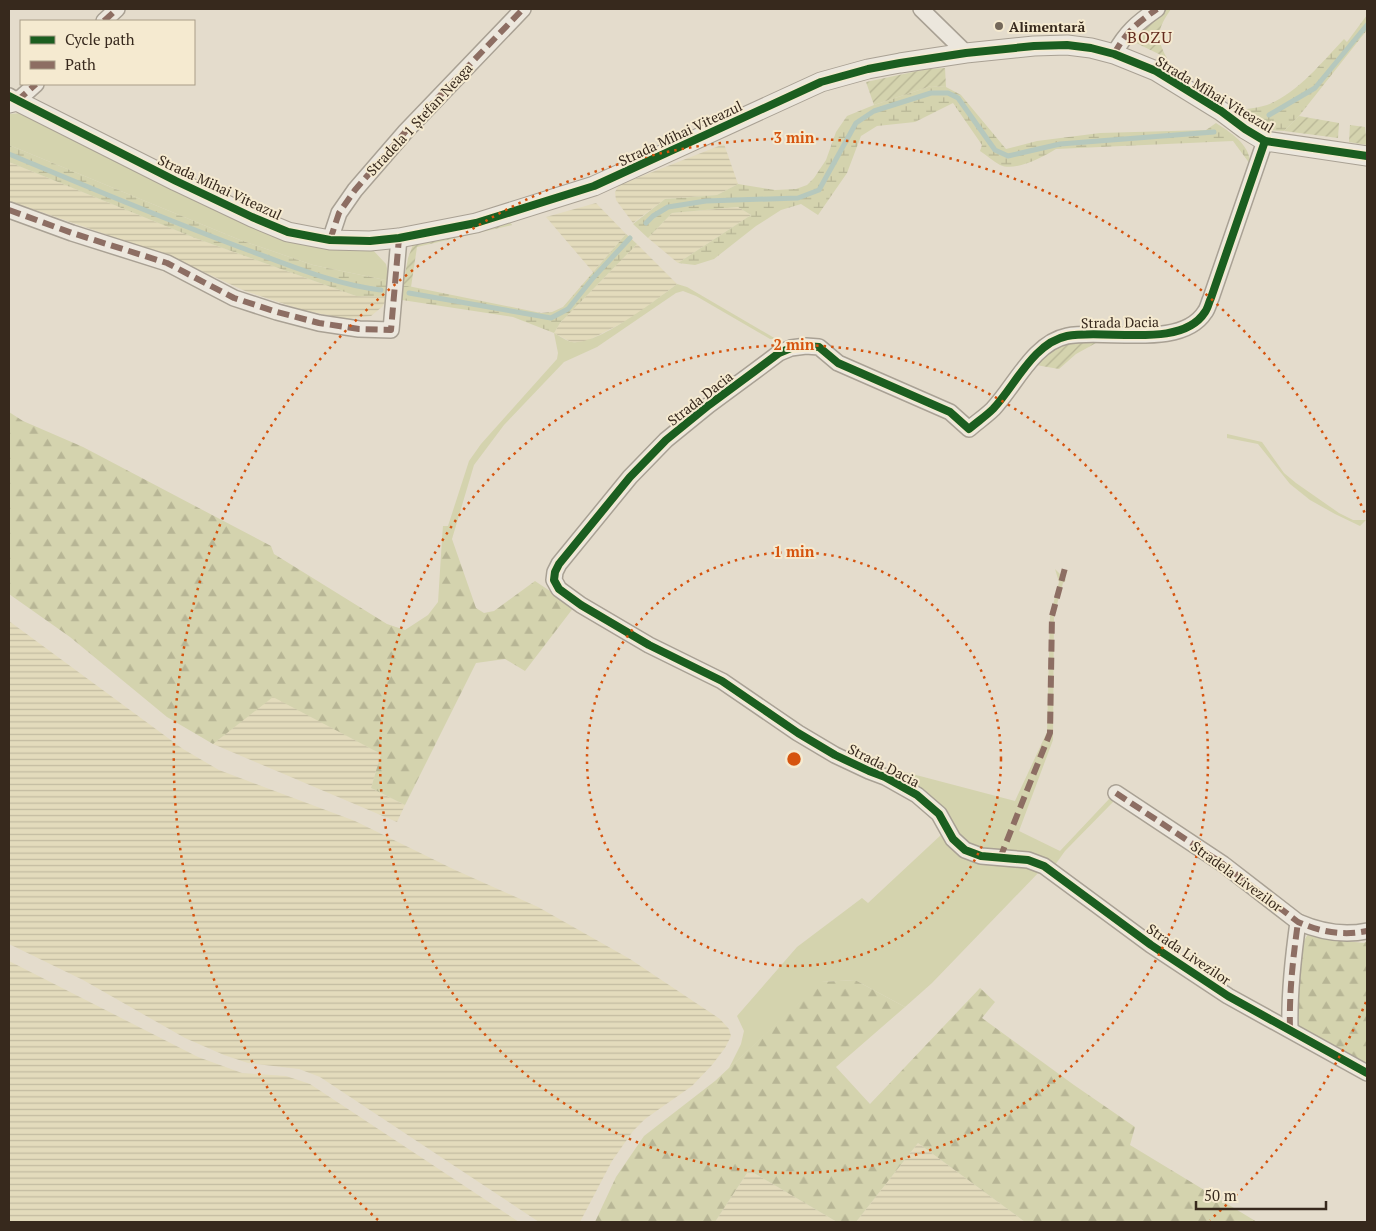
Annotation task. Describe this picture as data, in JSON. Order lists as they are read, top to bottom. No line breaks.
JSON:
{"streets":{"street":["Strada Mihai Viteazul","Stradela 1 Ștefan Neaga","Strada Dacia","Stradela Livezilor","Strada Livezilor"]},"crossings":[["Strada Mihai Viteazul","Stradela 1 Ștefan Neaga"],["Strada Mihai Viteazul","Strada Dacia"],["Strada Dacia","Strada Livezilor"]],"districts":["BOZU"],"places":["Alimentară"],"legend":["Cycle path","Path"],"scale_bar":"50 m","rings":["3 min","2 min","1 min"]}
